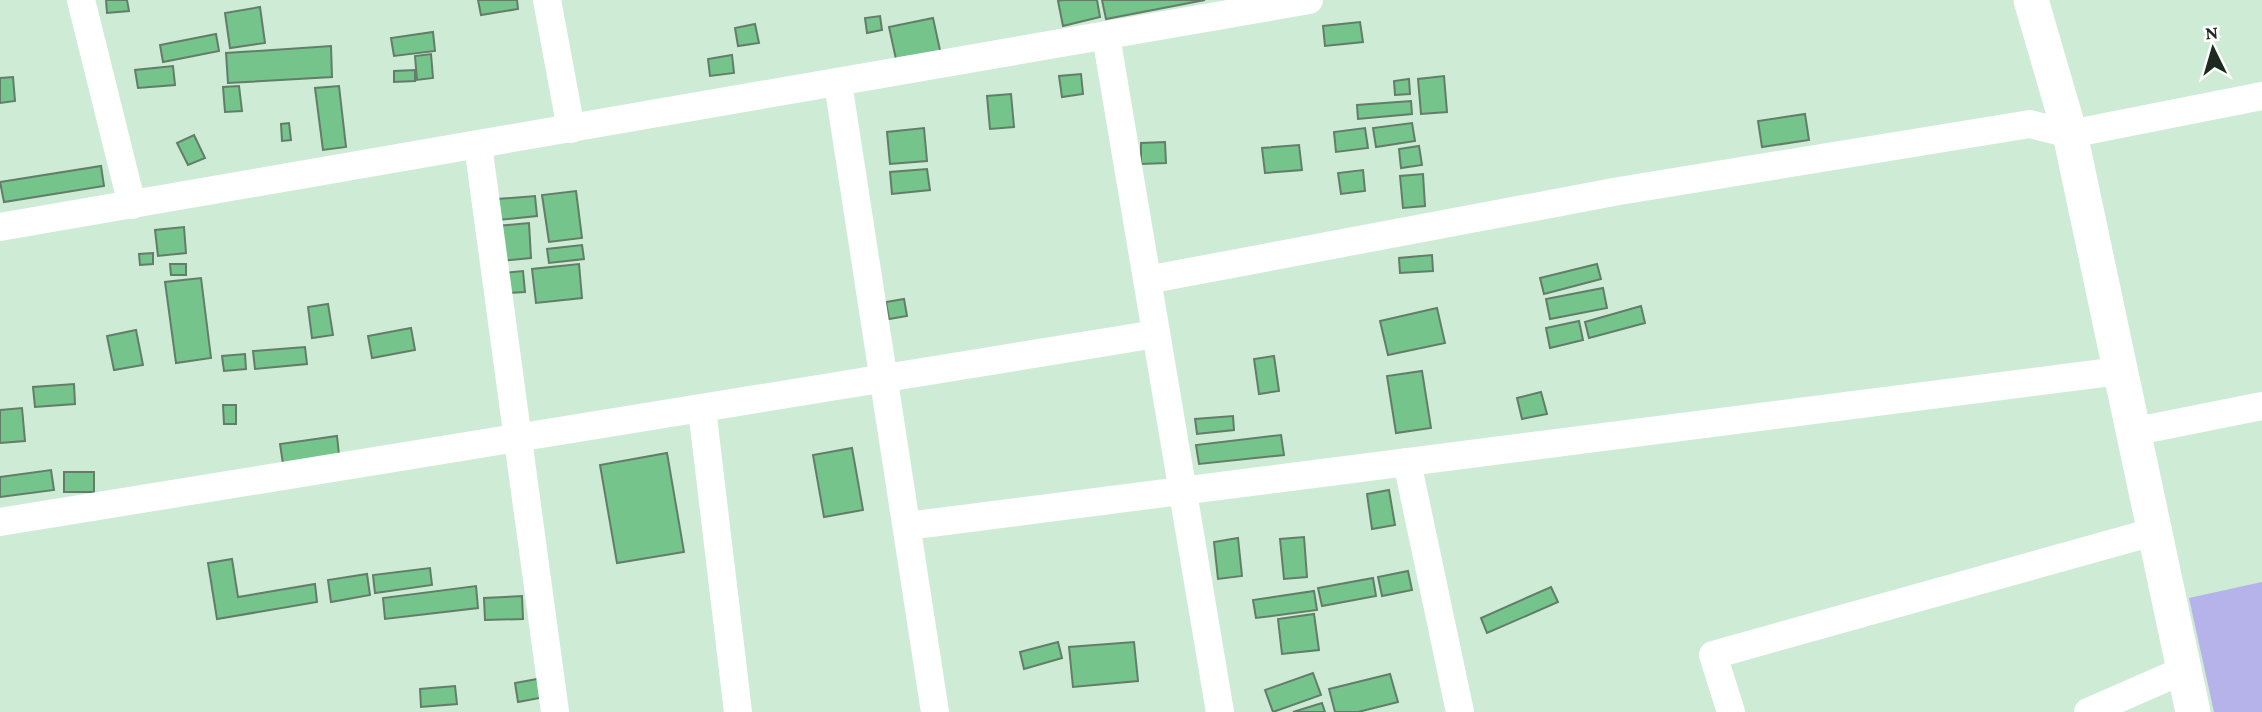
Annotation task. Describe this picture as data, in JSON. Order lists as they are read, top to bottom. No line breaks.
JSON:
{"north":"top"}
